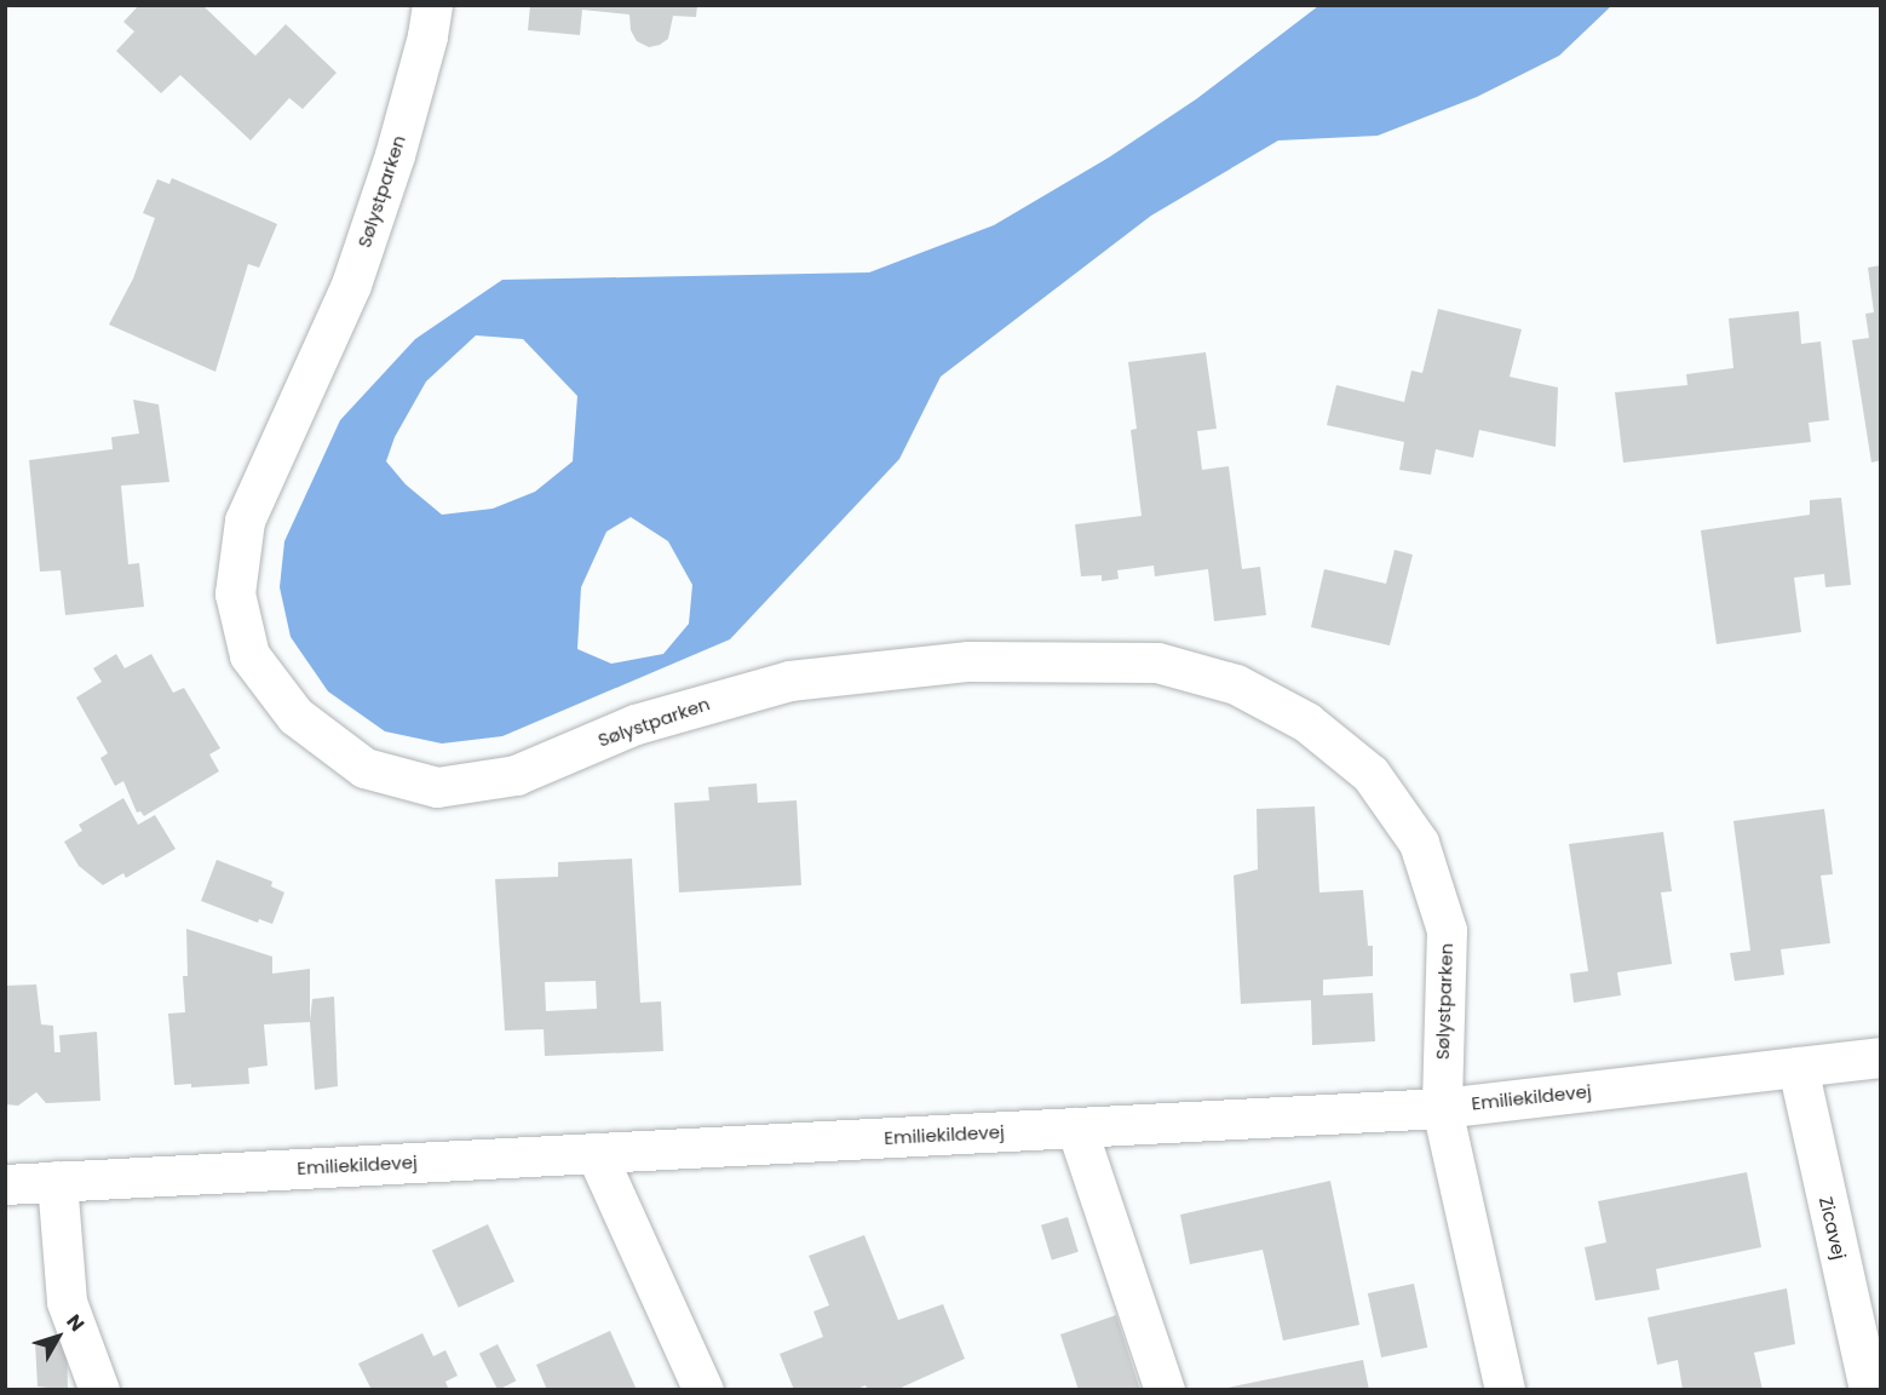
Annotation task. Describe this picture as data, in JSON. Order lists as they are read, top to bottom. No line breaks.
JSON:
{"streets":{"street":["Sølystparken","Emiliekildevej","Zicavej"]},"crossings":[["Sølystparken","Emiliekildevej"],["Emiliekildevej","Zicavej"]],"north":"top right"}
